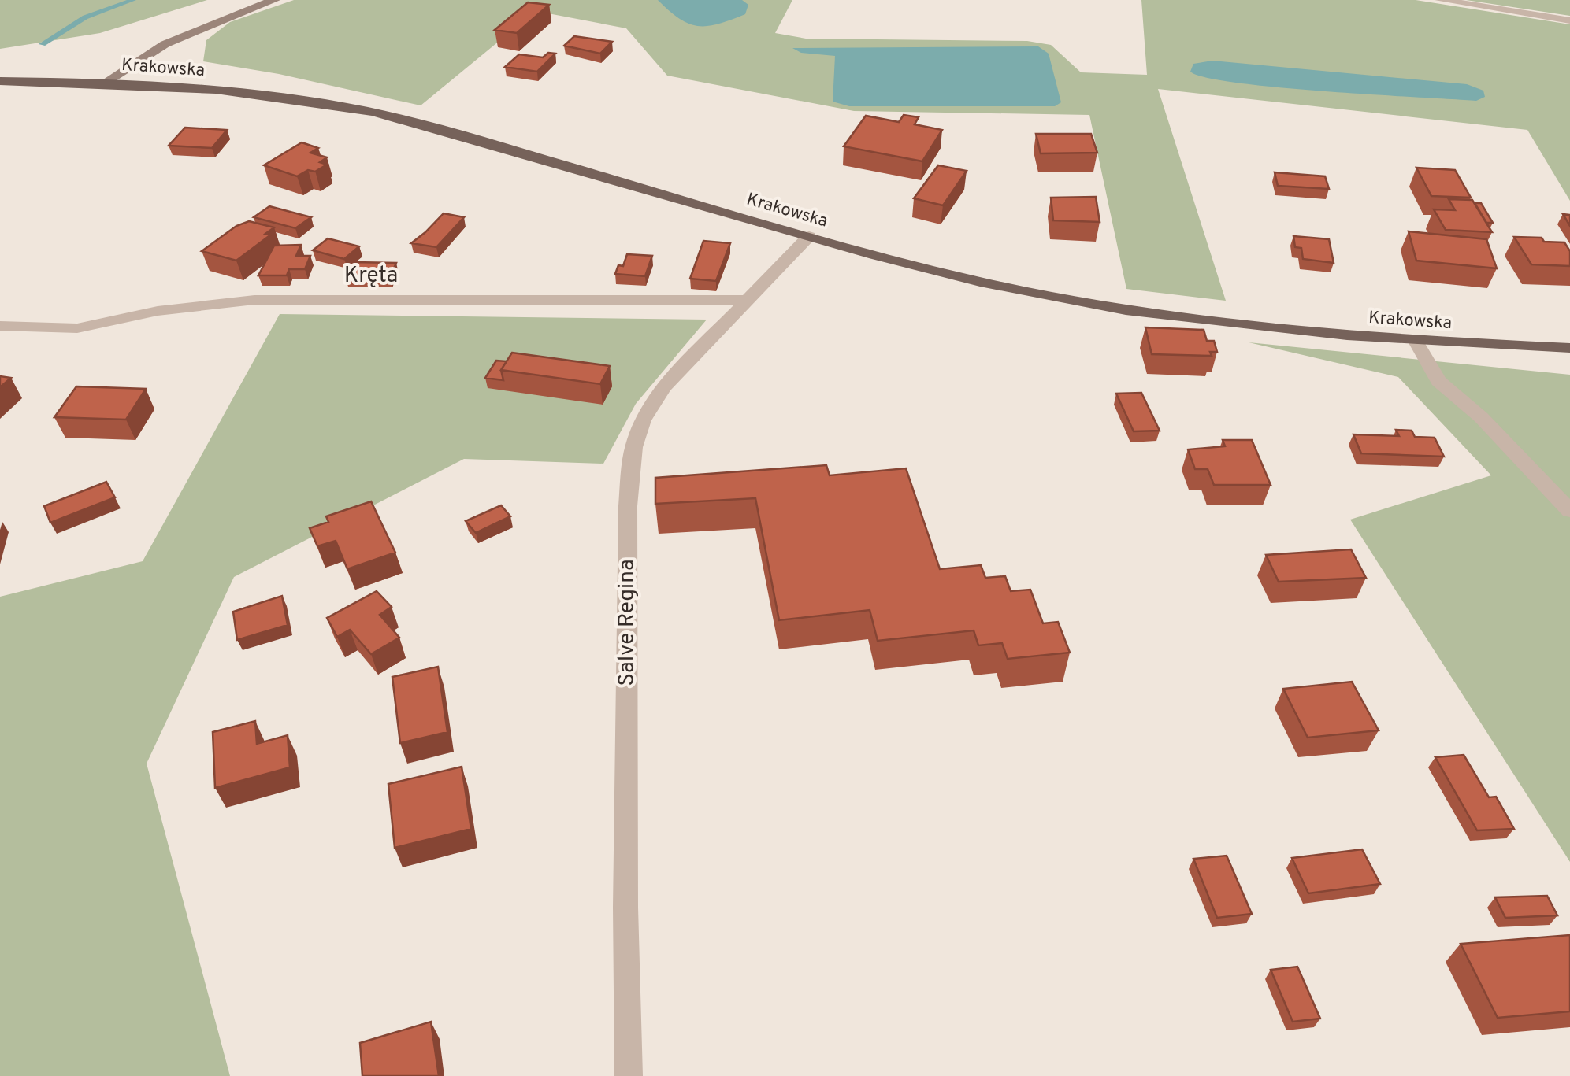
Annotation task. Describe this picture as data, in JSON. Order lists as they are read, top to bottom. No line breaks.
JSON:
{"streets":{"main road":["Krakowska"],"street":["Kręta","Salve Regina"]},"crossings":[["Krakowska","Salve Regina"],["Kręta","Salve Regina"]]}
